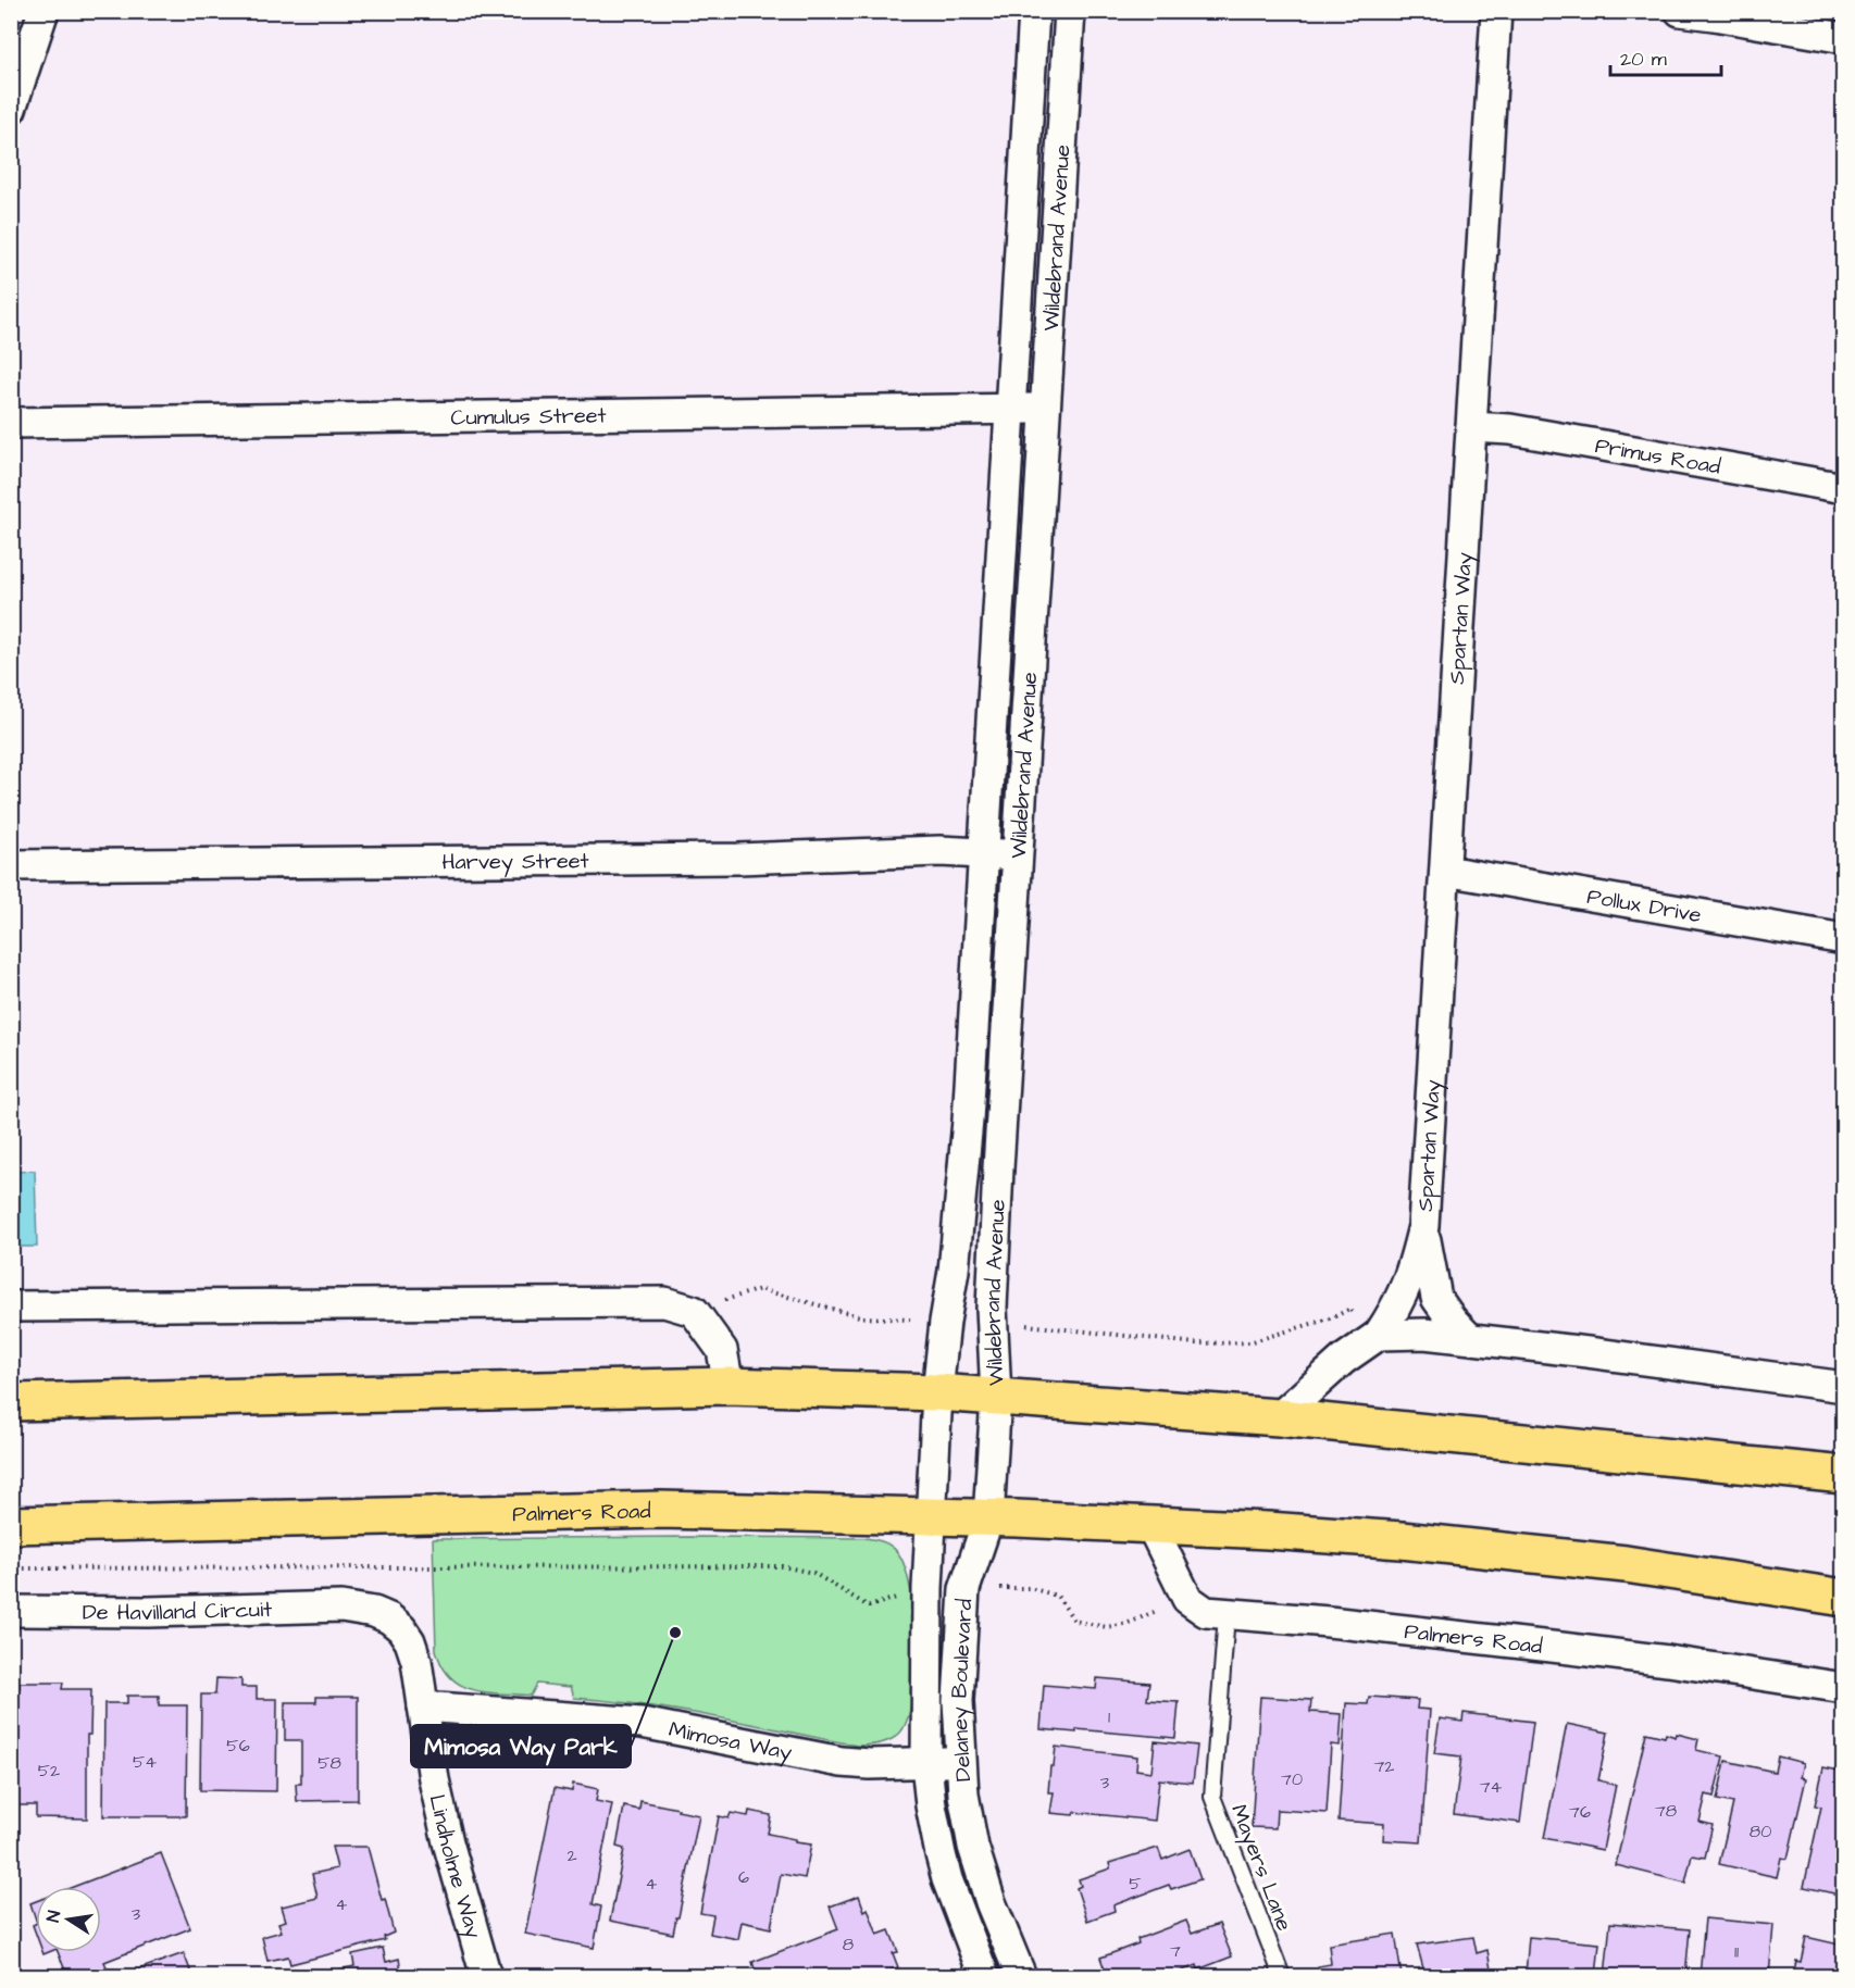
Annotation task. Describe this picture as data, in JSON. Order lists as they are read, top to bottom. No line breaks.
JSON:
{"streets":{"highway":["Palmers Road"],"street":["Wildebrand Avenue","Cumulus Street","Primus Road","Spartan Way","Harvey Street","Pollux Drive","De Havilland Circuit","Delaney Boulevard","Mimosa Way","Lindholme Way"],"lane":["Mayers Lane"]},"crossings":[["Wildebrand Avenue","Cumulus Street"],["Wildebrand Avenue","Harvey Street"],["Wildebrand Avenue","Palmers Road"],["Wildebrand Avenue","Delaney Boulevard"],["Primus Road","Spartan Way"],["Spartan Way","Pollux Drive"],["Palmers Road","Delaney Boulevard"],["Palmers Road","Mayers Lane"],["De Havilland Circuit","Lindholme Way"],["Delaney Boulevard","Mimosa Way"],["Mimosa Way","Lindholme Way"]],"places":["Mimosa Way Park"],"house_numbers":["1","56","54","58","72","52","70","3","74","78","76","80","2","6","4","5","4","3","8","7","11"],"scale_bar":"20 m","north":"left"}
